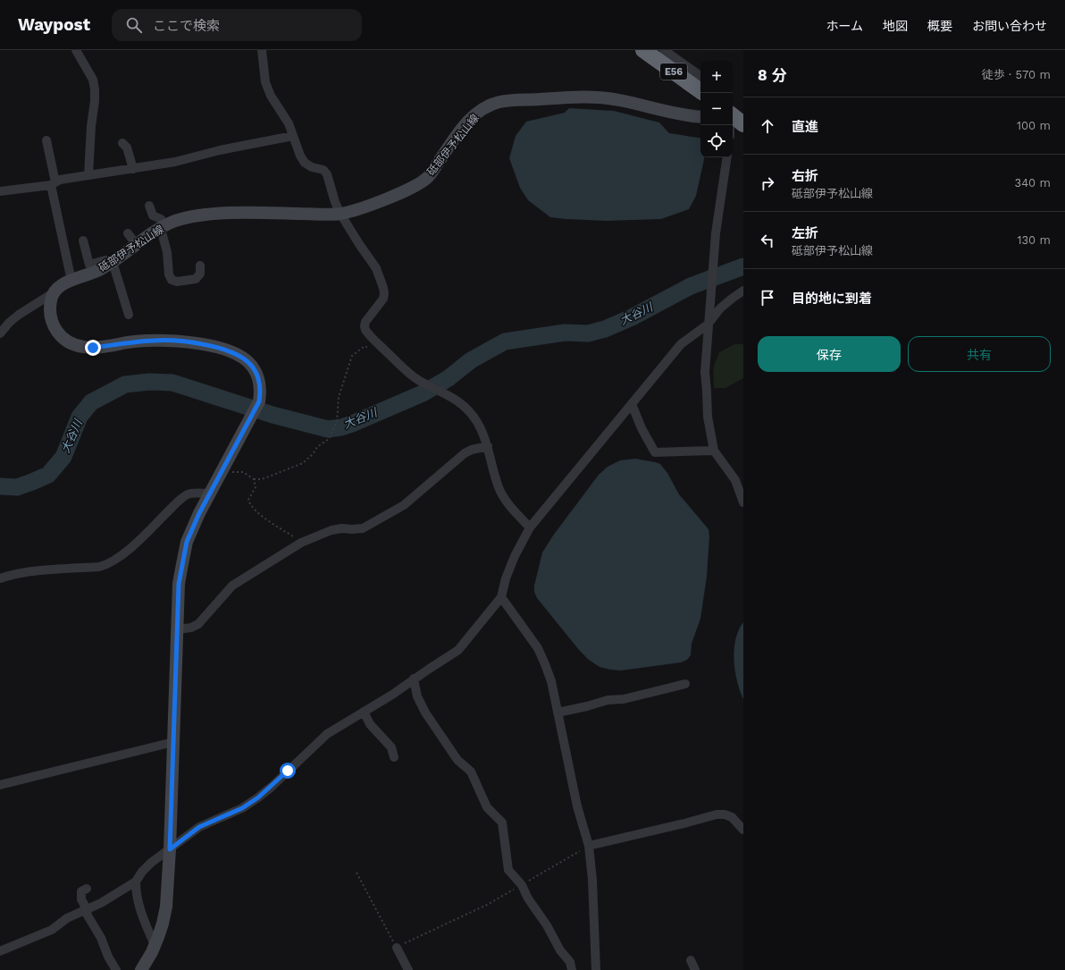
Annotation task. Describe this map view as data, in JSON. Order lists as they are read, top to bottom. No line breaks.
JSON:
{"streets":{"highway":["E56"],"main road":["砥部伊予松山線"]},"water":["大谷川"],"page":{"header":"Waypost","search":"ここで検索","nav":["ホーム","地図","概要","お問い合わせ"],"heading":["8 分","徒歩 · 570 m"],"map_buttons":["+","−"],"list":[["直進","100 m"],["右折","砥部伊予松山線","340 m"],["左折","砥部伊予松山線","130 m"],"目的地に到着"],"buttons":["保存","共有"]}}
